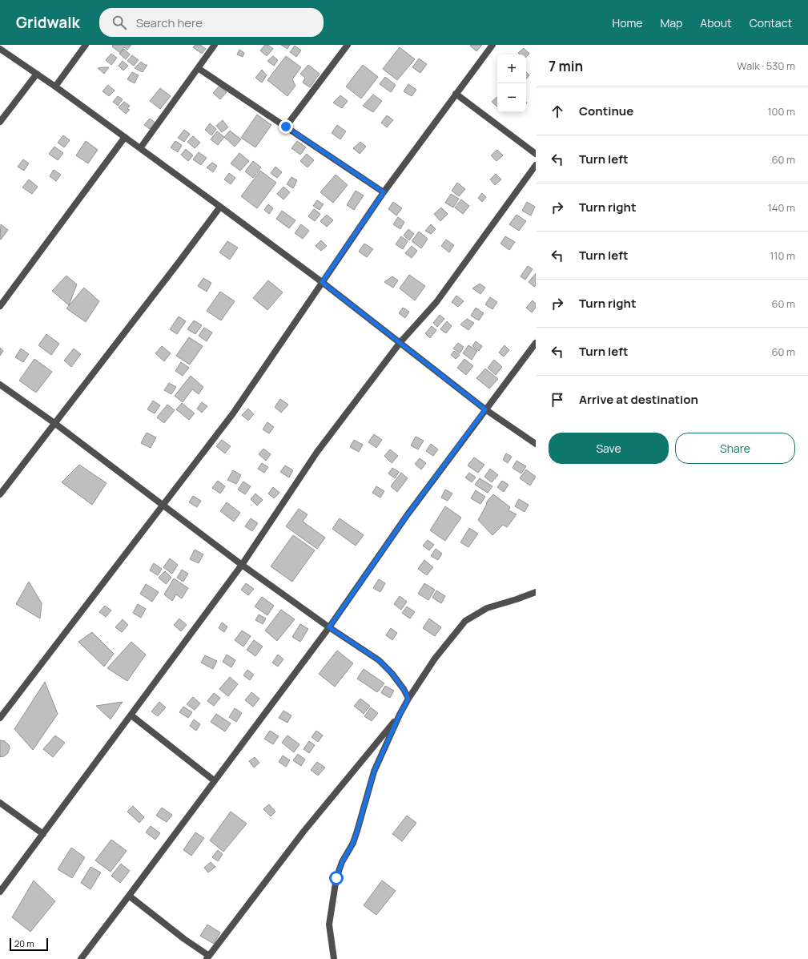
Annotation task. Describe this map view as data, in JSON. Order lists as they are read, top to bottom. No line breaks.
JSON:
{"scale_bar":"20 m","page":{"header":"Gridwalk","search":"Search here","nav":["Home","Map","About","Contact"],"heading":["7 min","Walk · 530 m"],"map_buttons":["+","−"],"list":[["Continue","100 m"],["Turn left","60 m"],["Turn right","140 m"],["Turn left","110 m"],["Turn right","60 m"],["Turn left","60 m"],"Arrive at destination"],"buttons":["Save","Share"],"scale":"20 m"}}
